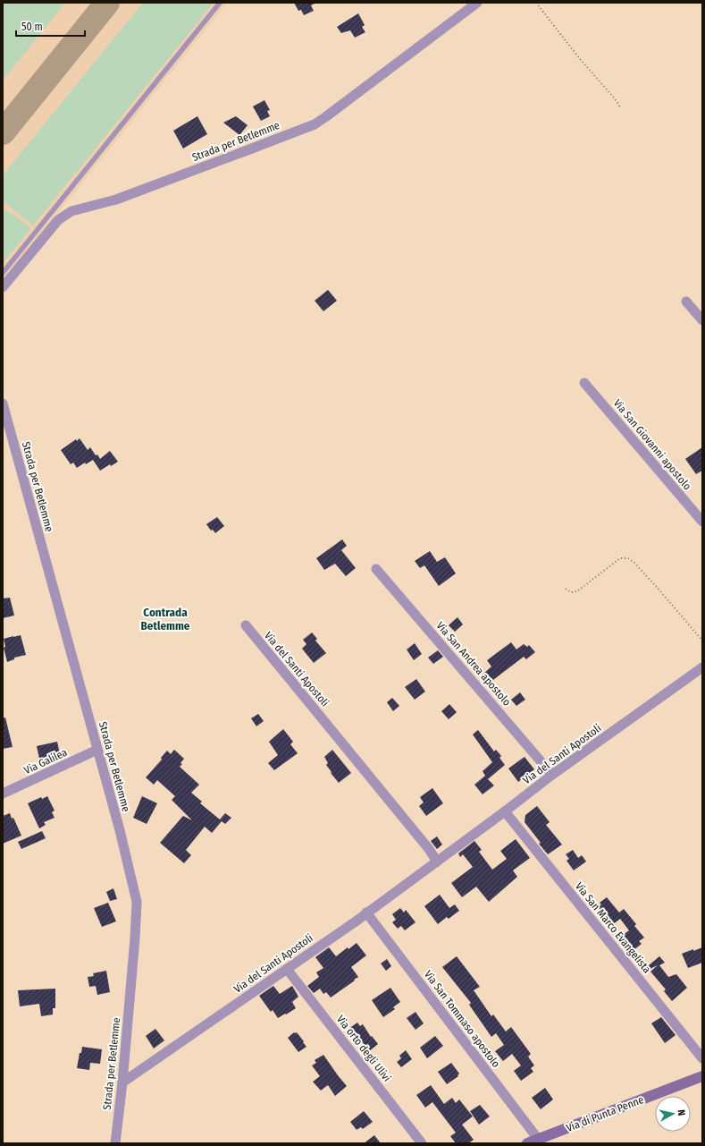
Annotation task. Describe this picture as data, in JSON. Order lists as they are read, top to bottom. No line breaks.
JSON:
{"streets":{"street":["Strada per Betlemme","Via San Giovanni apostolo","Via San Andrea apostolo","Via del Santi Apostoli","Via Galilea","Via San Marco Evangelista","Via San Tommaso apostolo","Via orto degli Ulivi","Via di Punta Penne"]},"crossings":[["Strada per Betlemme","Via del Santi Apostoli"],["Strada per Betlemme","Via Galilea"],["Via San Andrea apostolo","Via del Santi Apostoli"],["Via del Santi Apostoli","Via San Marco Evangelista"],["Via del Santi Apostoli","Via San Tommaso apostolo"],["Via del Santi Apostoli","Via orto degli Ulivi"],["Via San Tommaso apostolo","Via di Punta Penne"]],"districts":["Contrada Betlemme"],"scale_bar":"50 m","north":"right"}
